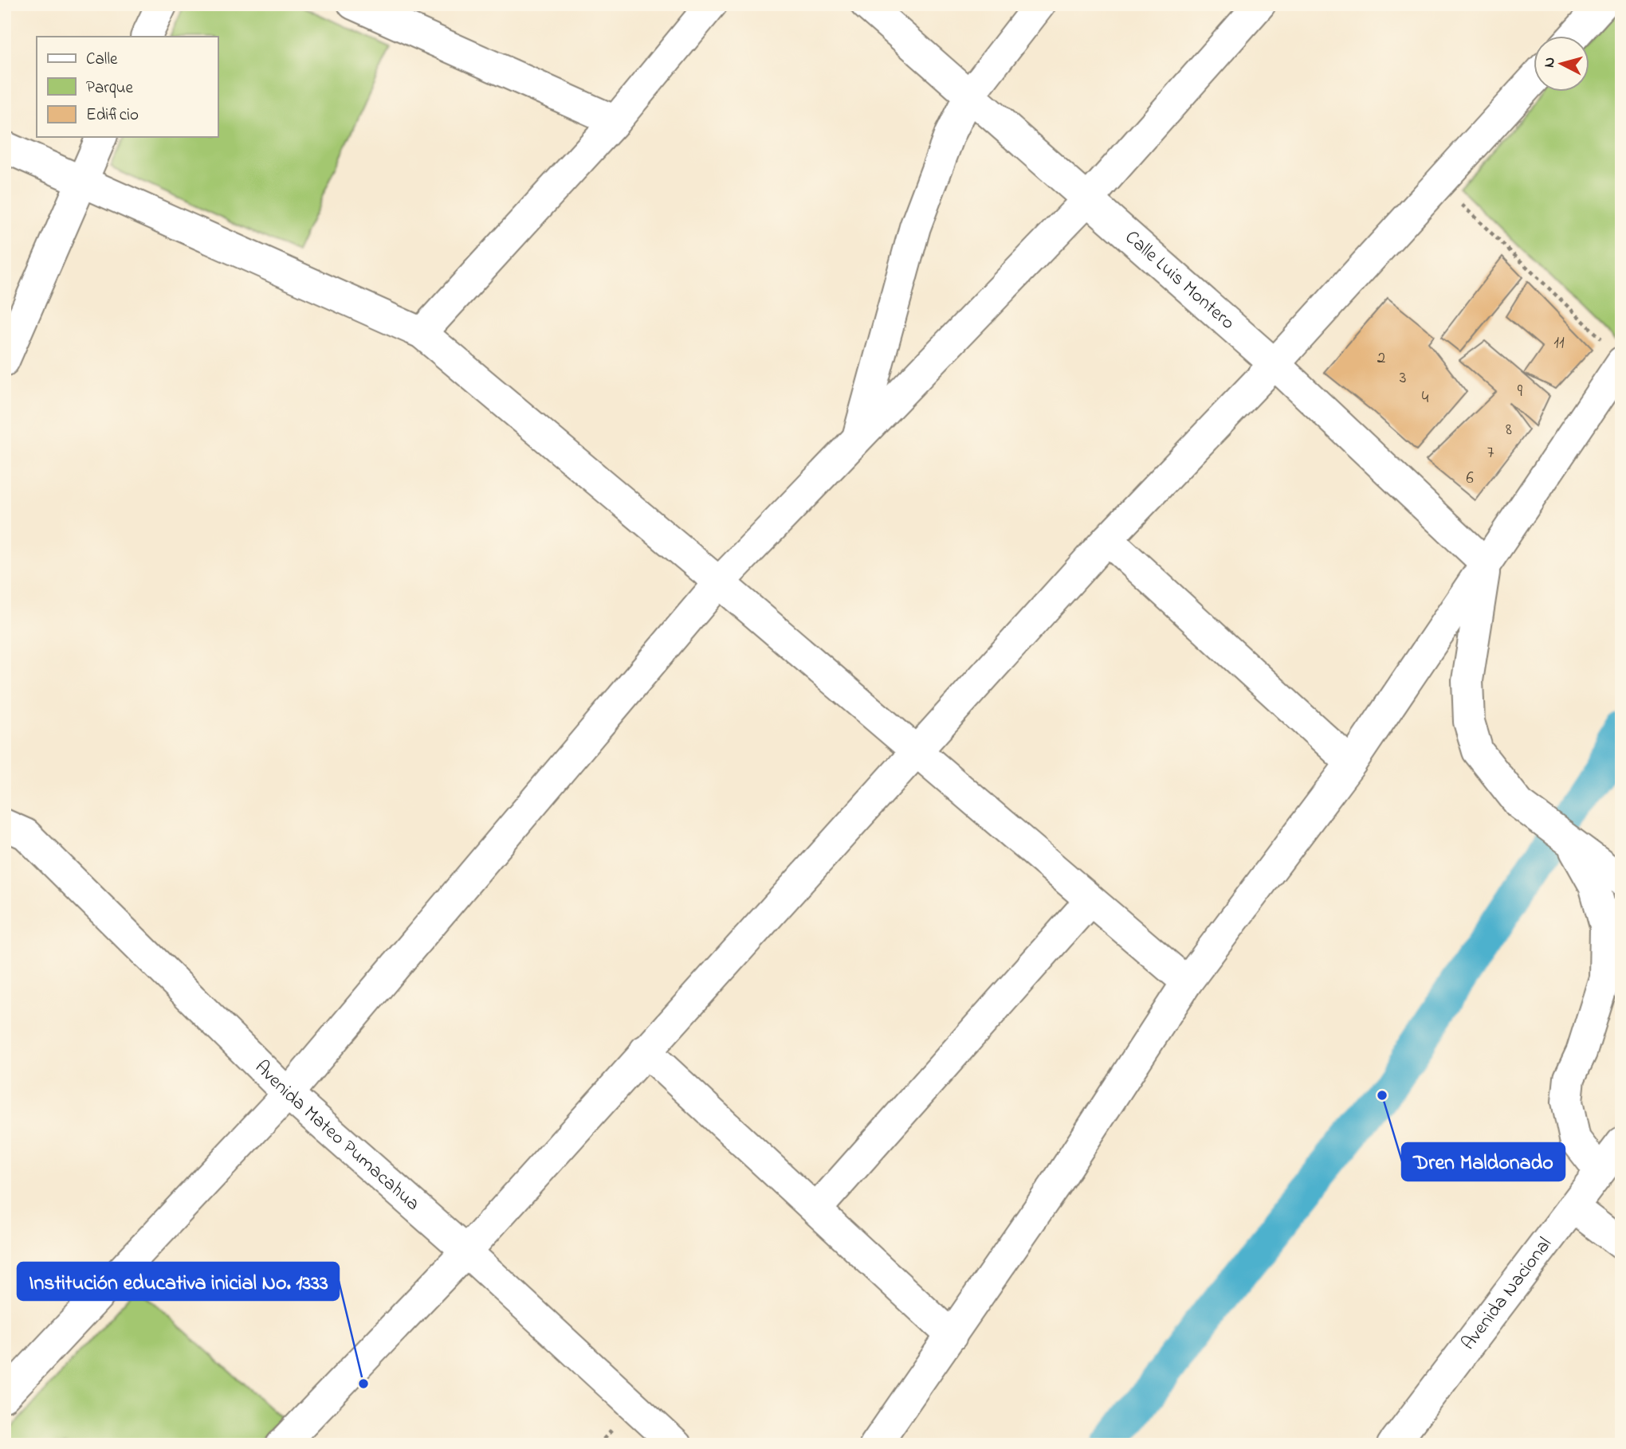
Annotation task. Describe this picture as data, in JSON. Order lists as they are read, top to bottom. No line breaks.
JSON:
{"streets":{"street":["Calle Luis Montero","Avenida Mateo Pumacahua","Avenida Nacional"]},"places":["Dren Maldonado","Institución educativa inicial No. 1333"],"house_numbers":["11","2","3","9","4","8","7","6"],"legend":["Calle","Parque","Edificio"],"north":"left"}
